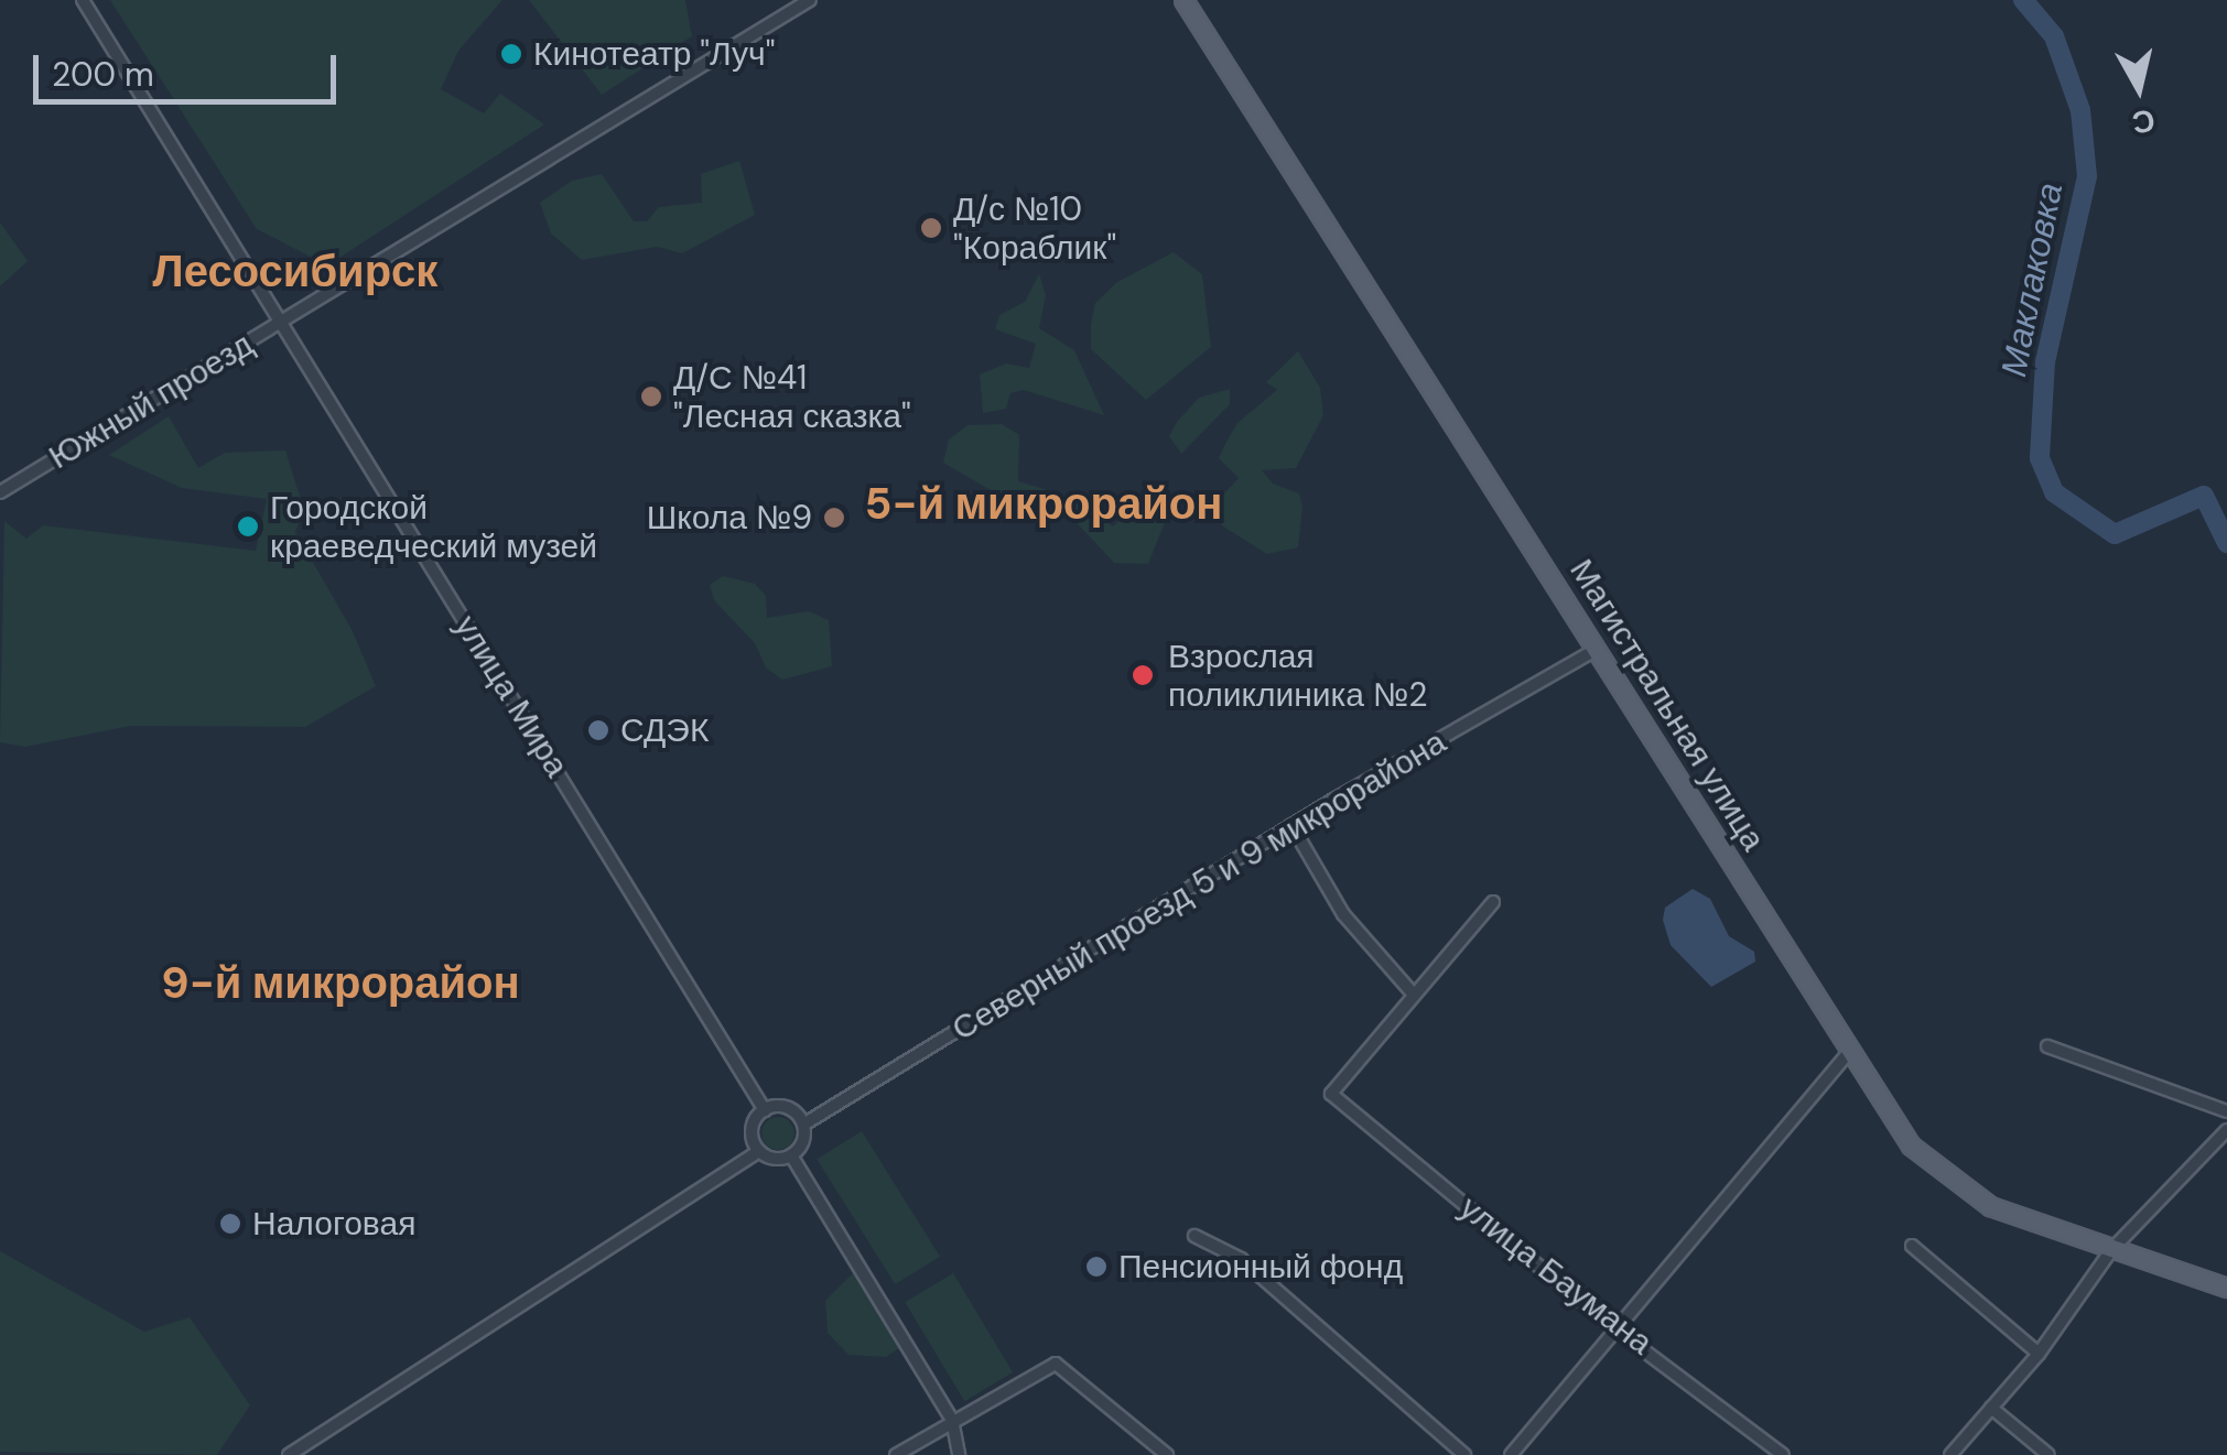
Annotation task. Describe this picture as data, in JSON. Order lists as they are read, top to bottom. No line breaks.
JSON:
{"streets":{"main road":["Магистральная улица"],"street":["Южный проезд","улица Мира","Северный проезд 5 и 9 микрорайона","улица Баумана"]},"crossings":[["Южный проезд","улица Мира"],["улица Мира","Северный проезд 5 и 9 микрорайона"],["Магистральная улица","Северный проезд 5 и 9 микрорайона"]],"districts":["Лесосибирск","5-й микрорайон","9-й микрорайон"],"water":["Маклаковка"],"places":["Кинотеатр \"Луч\"","Д/с №10 \"Кораблик\"","Д/С №41 \"Лесная сказка\"","Школа №9","Городской краеведческий музей","Взрослая поликлиника №2","СДЭК","Налоговая","Пенсионный фонд"],"scale_bar":"200 m","north":"bottom"}
